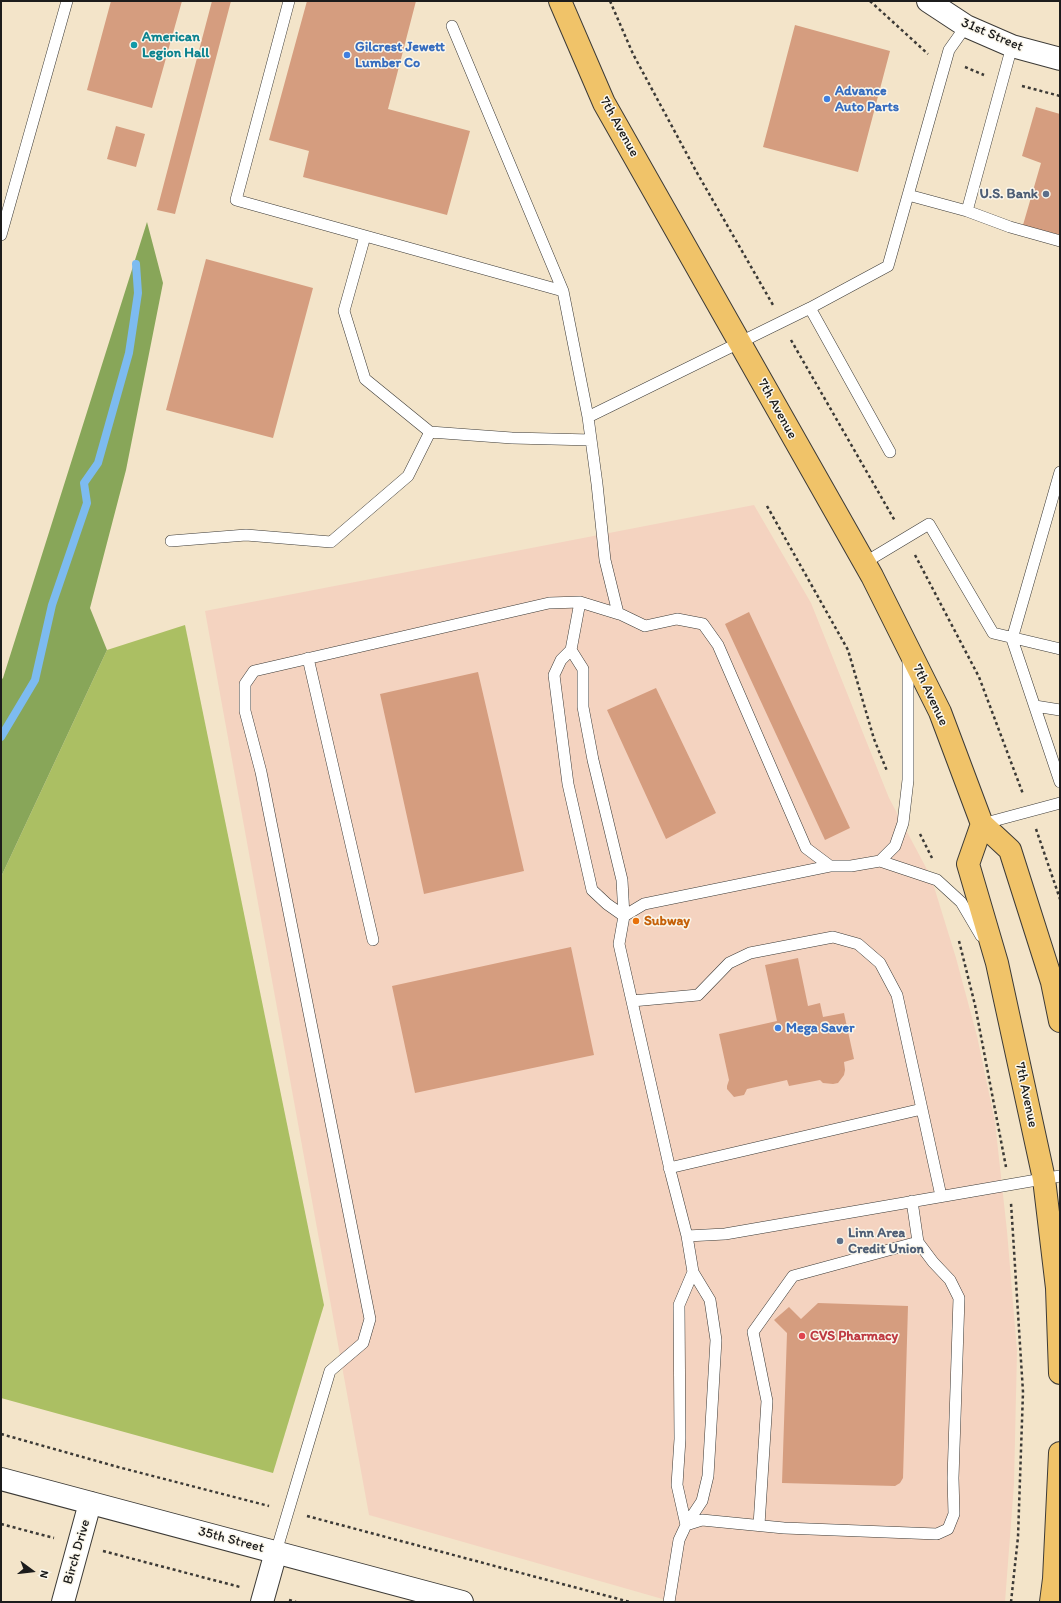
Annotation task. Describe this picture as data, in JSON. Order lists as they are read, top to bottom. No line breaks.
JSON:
{"streets":{"main road":["7th Avenue"],"street":["31st Street","35th Street","Birch Drive"]},"crossings":[["35th Street","Birch Drive"]],"places":["American Legion Hall","Gilcrest Jewett Lumber Co","Advance Auto Parts","U.S. Bank","Subway","Mega Saver","Linn Area Credit Union","CVS Pharmacy"],"north":"right"}
